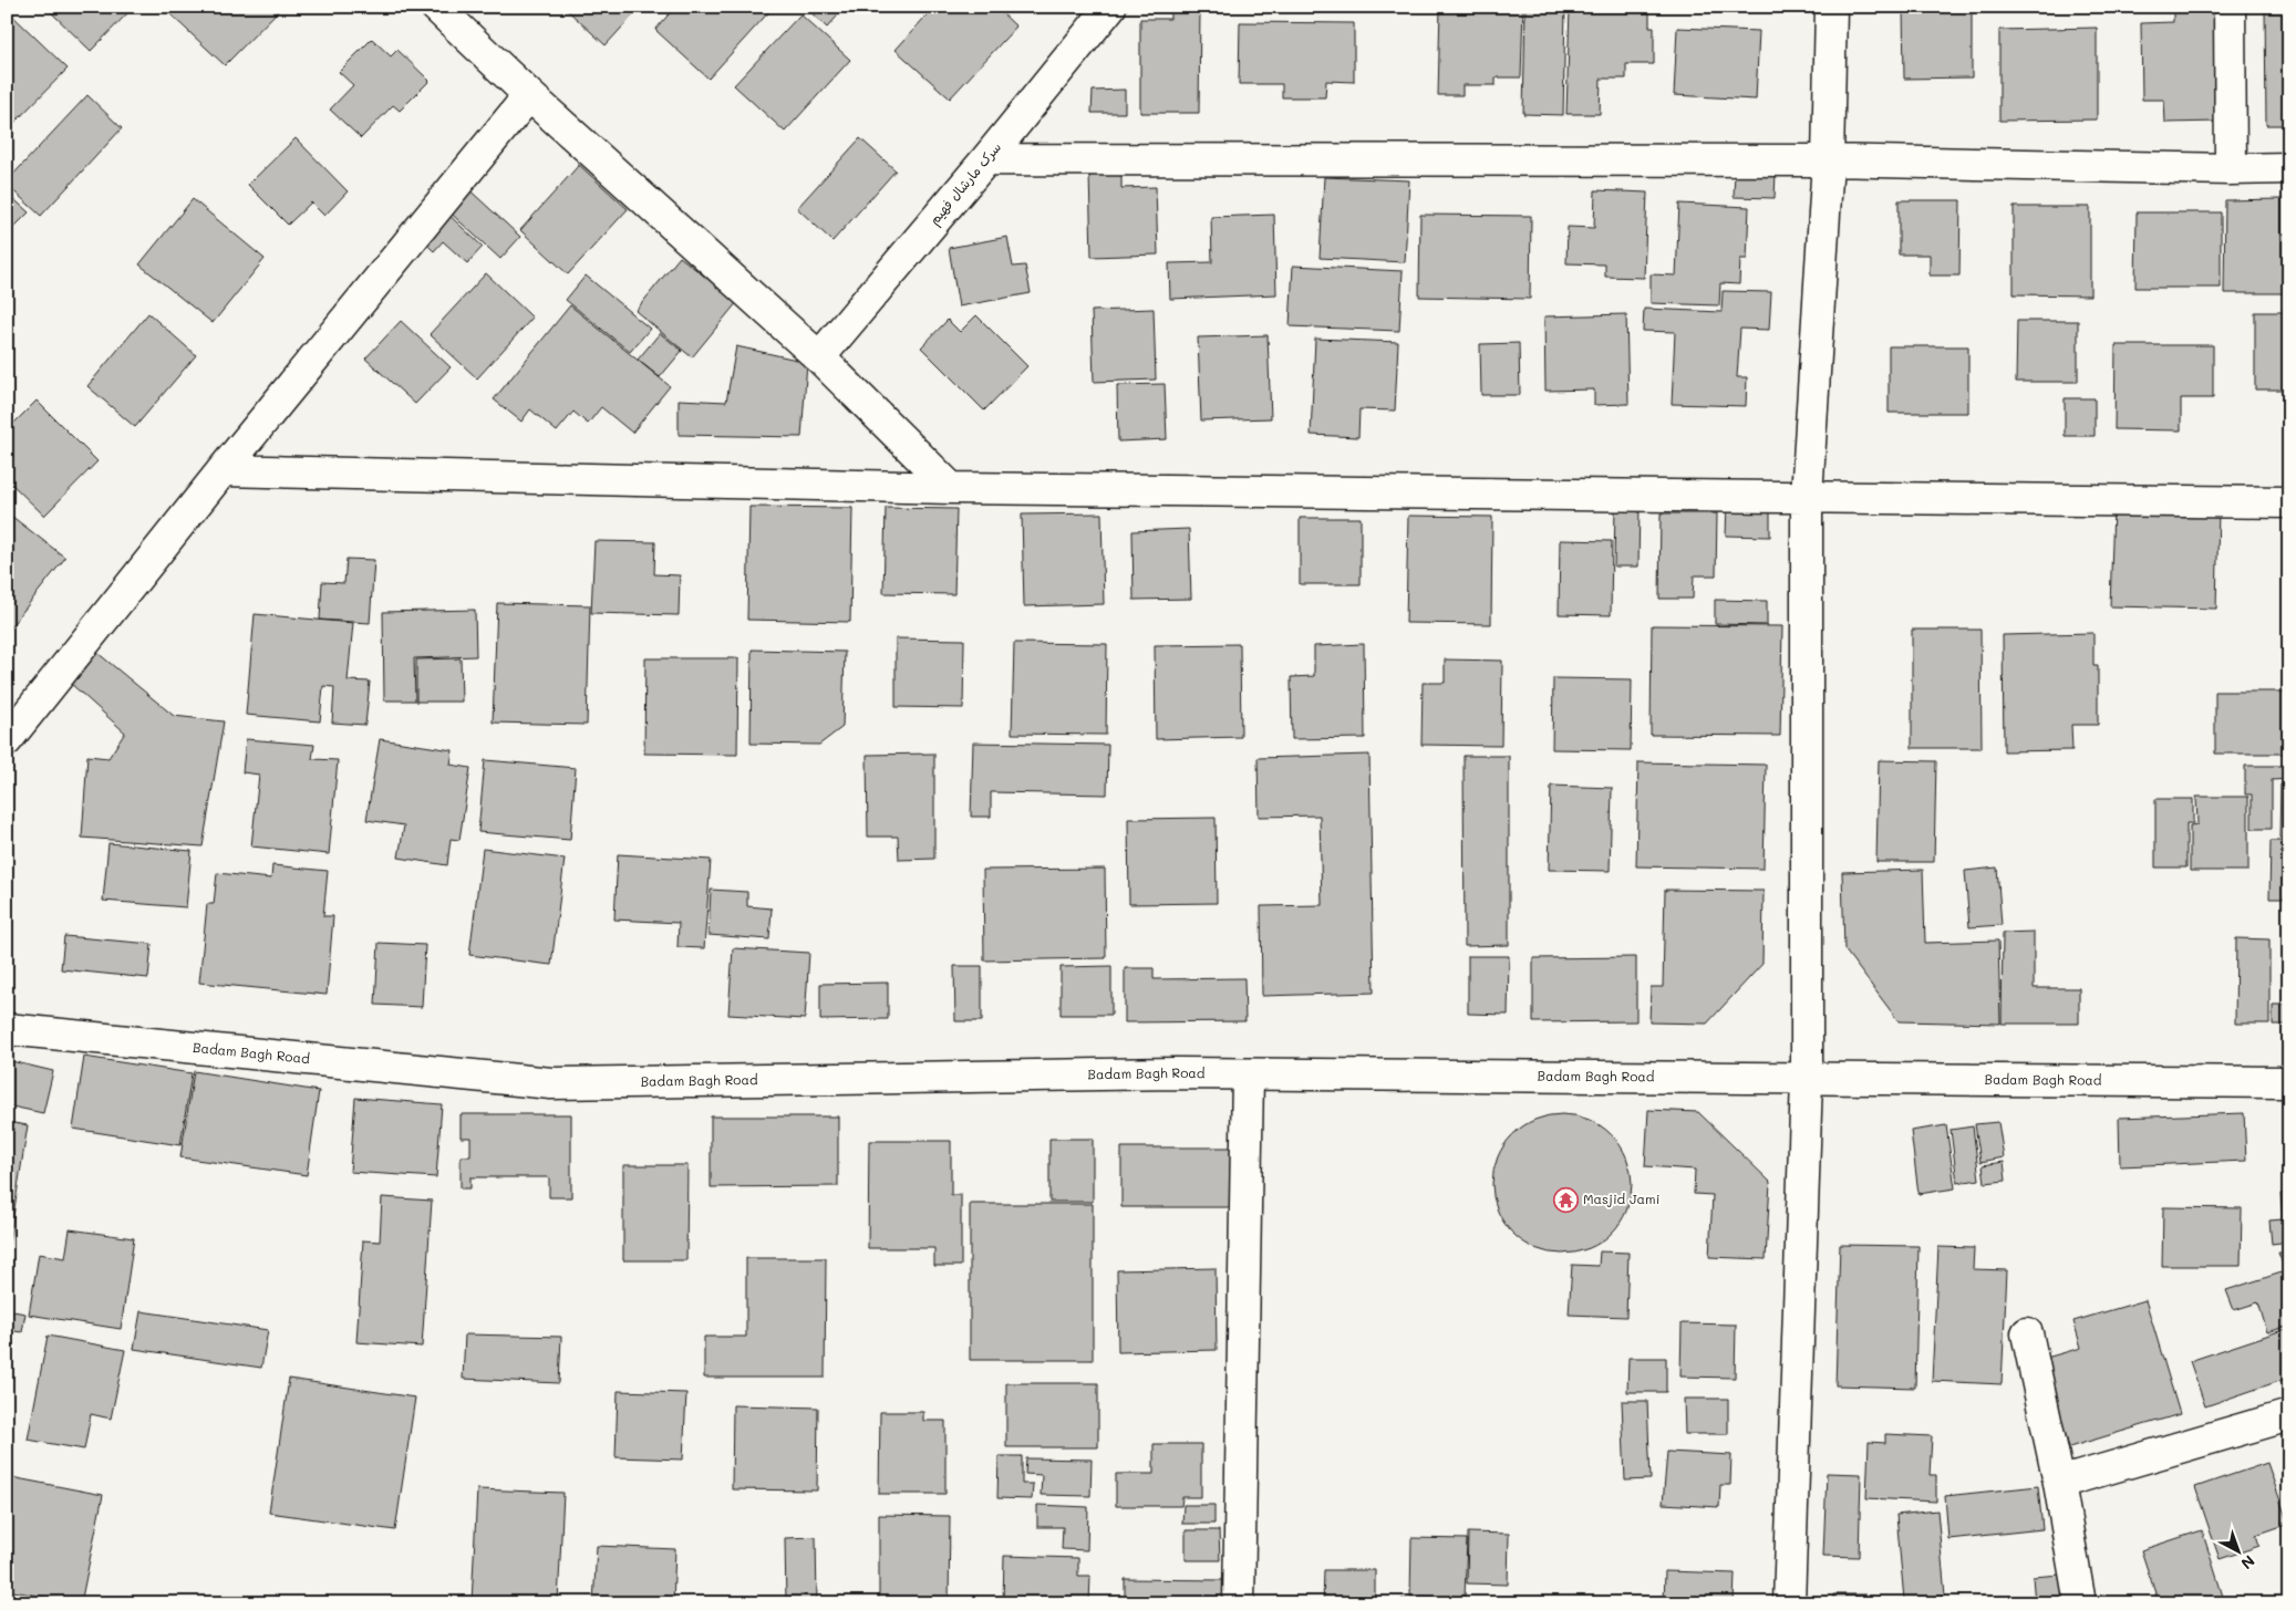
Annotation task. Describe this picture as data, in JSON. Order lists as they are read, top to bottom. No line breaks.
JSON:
{"streets":{"street":["سرک مارشال فهیم","Badam Bagh Road"]},"places":{"temple":["Masjid Jami"]},"north":"bottom right"}
